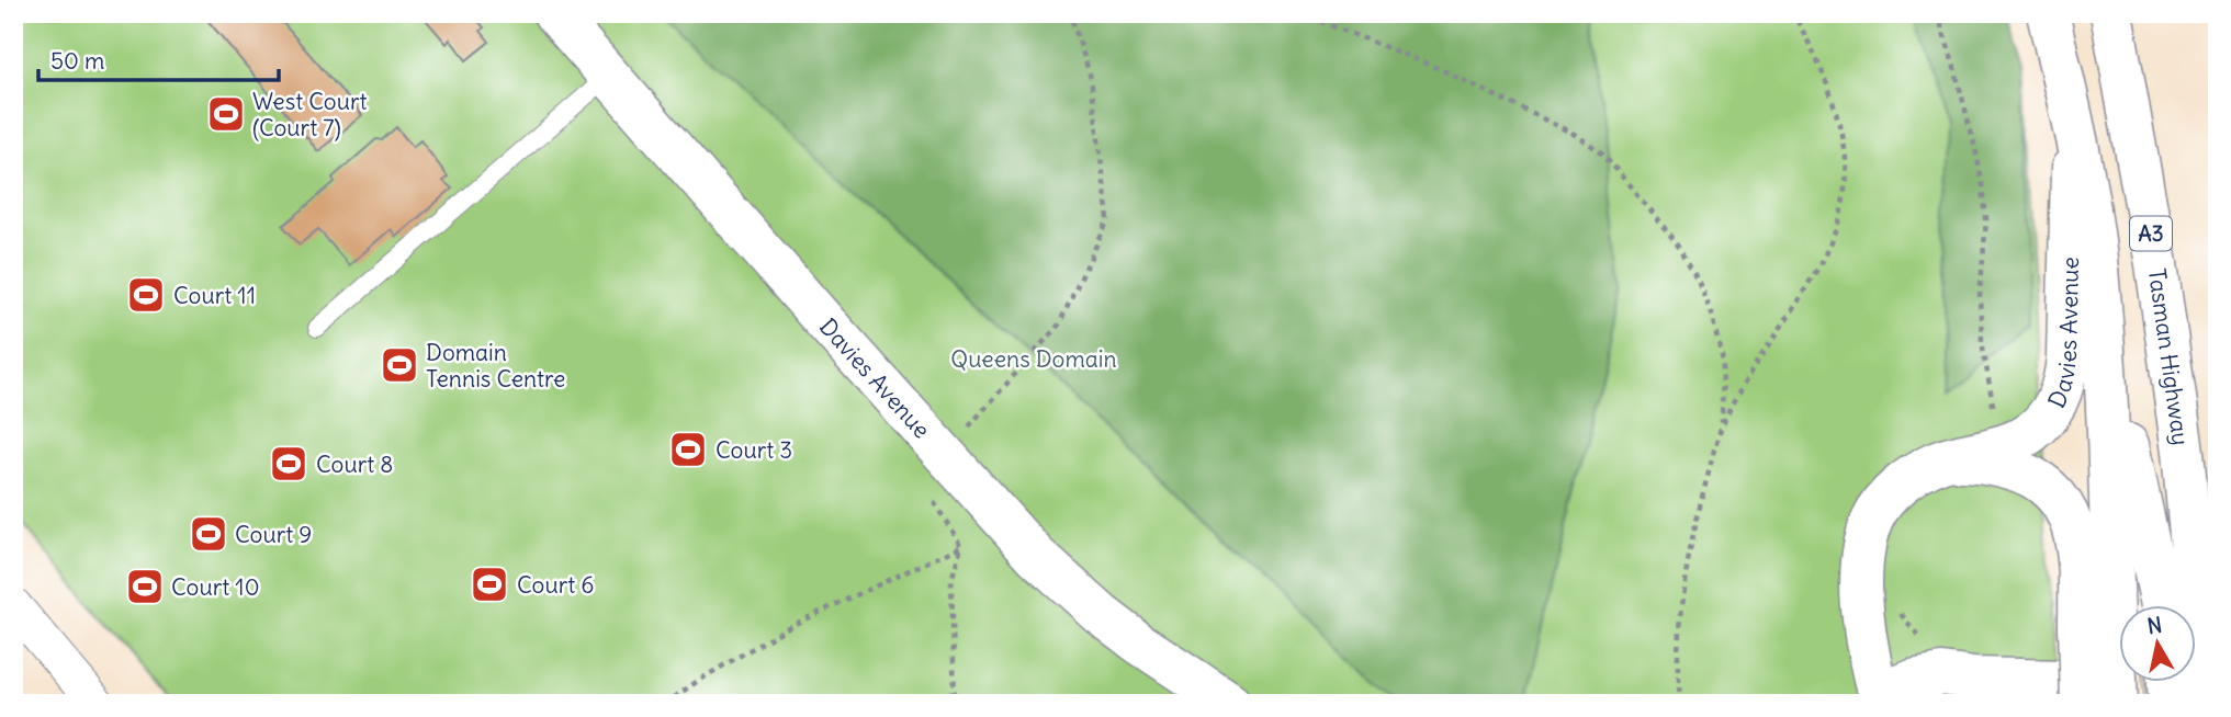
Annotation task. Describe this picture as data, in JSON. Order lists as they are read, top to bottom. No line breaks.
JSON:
{"streets":{"main road":["A3","Davies Avenue","Tasman Highway"]},"parks":["Queens Domain"],"places":{"sports":["West Court (Court 7)","Court 11","Domain Tennis Centre","Court 3","Court 8","Court 9","Court 6","Court 10"]},"scale_bar":"50 m","north":"top"}
